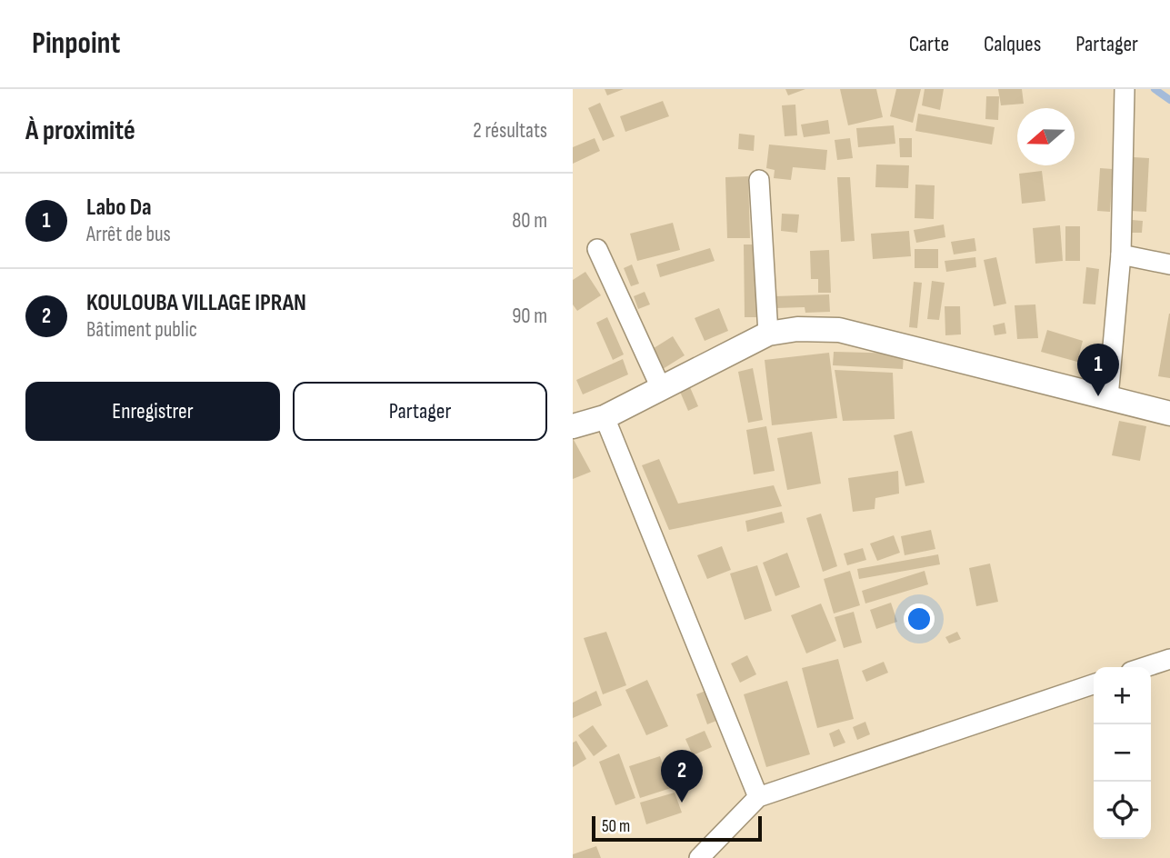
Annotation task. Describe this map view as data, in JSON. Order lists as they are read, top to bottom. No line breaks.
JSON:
{"scale_bar":"50 m","north":"left","page":{"header":"Pinpoint","nav":["Carte","Calques","Partager"],"heading":["À proximité","2 résultats"],"list":[{"mark":"1","name":"Labo Da","note":"Arrêt de bus","value":"80 m"},{"mark":"2","name":"KOULOUBA VILLAGE IPRAN","note":"Bâtiment public","value":"90 m"}],"pins":["1","2"],"buttons":["Enregistrer","Partager"],"map_buttons":["+","−"],"scale":"50 m"}}
